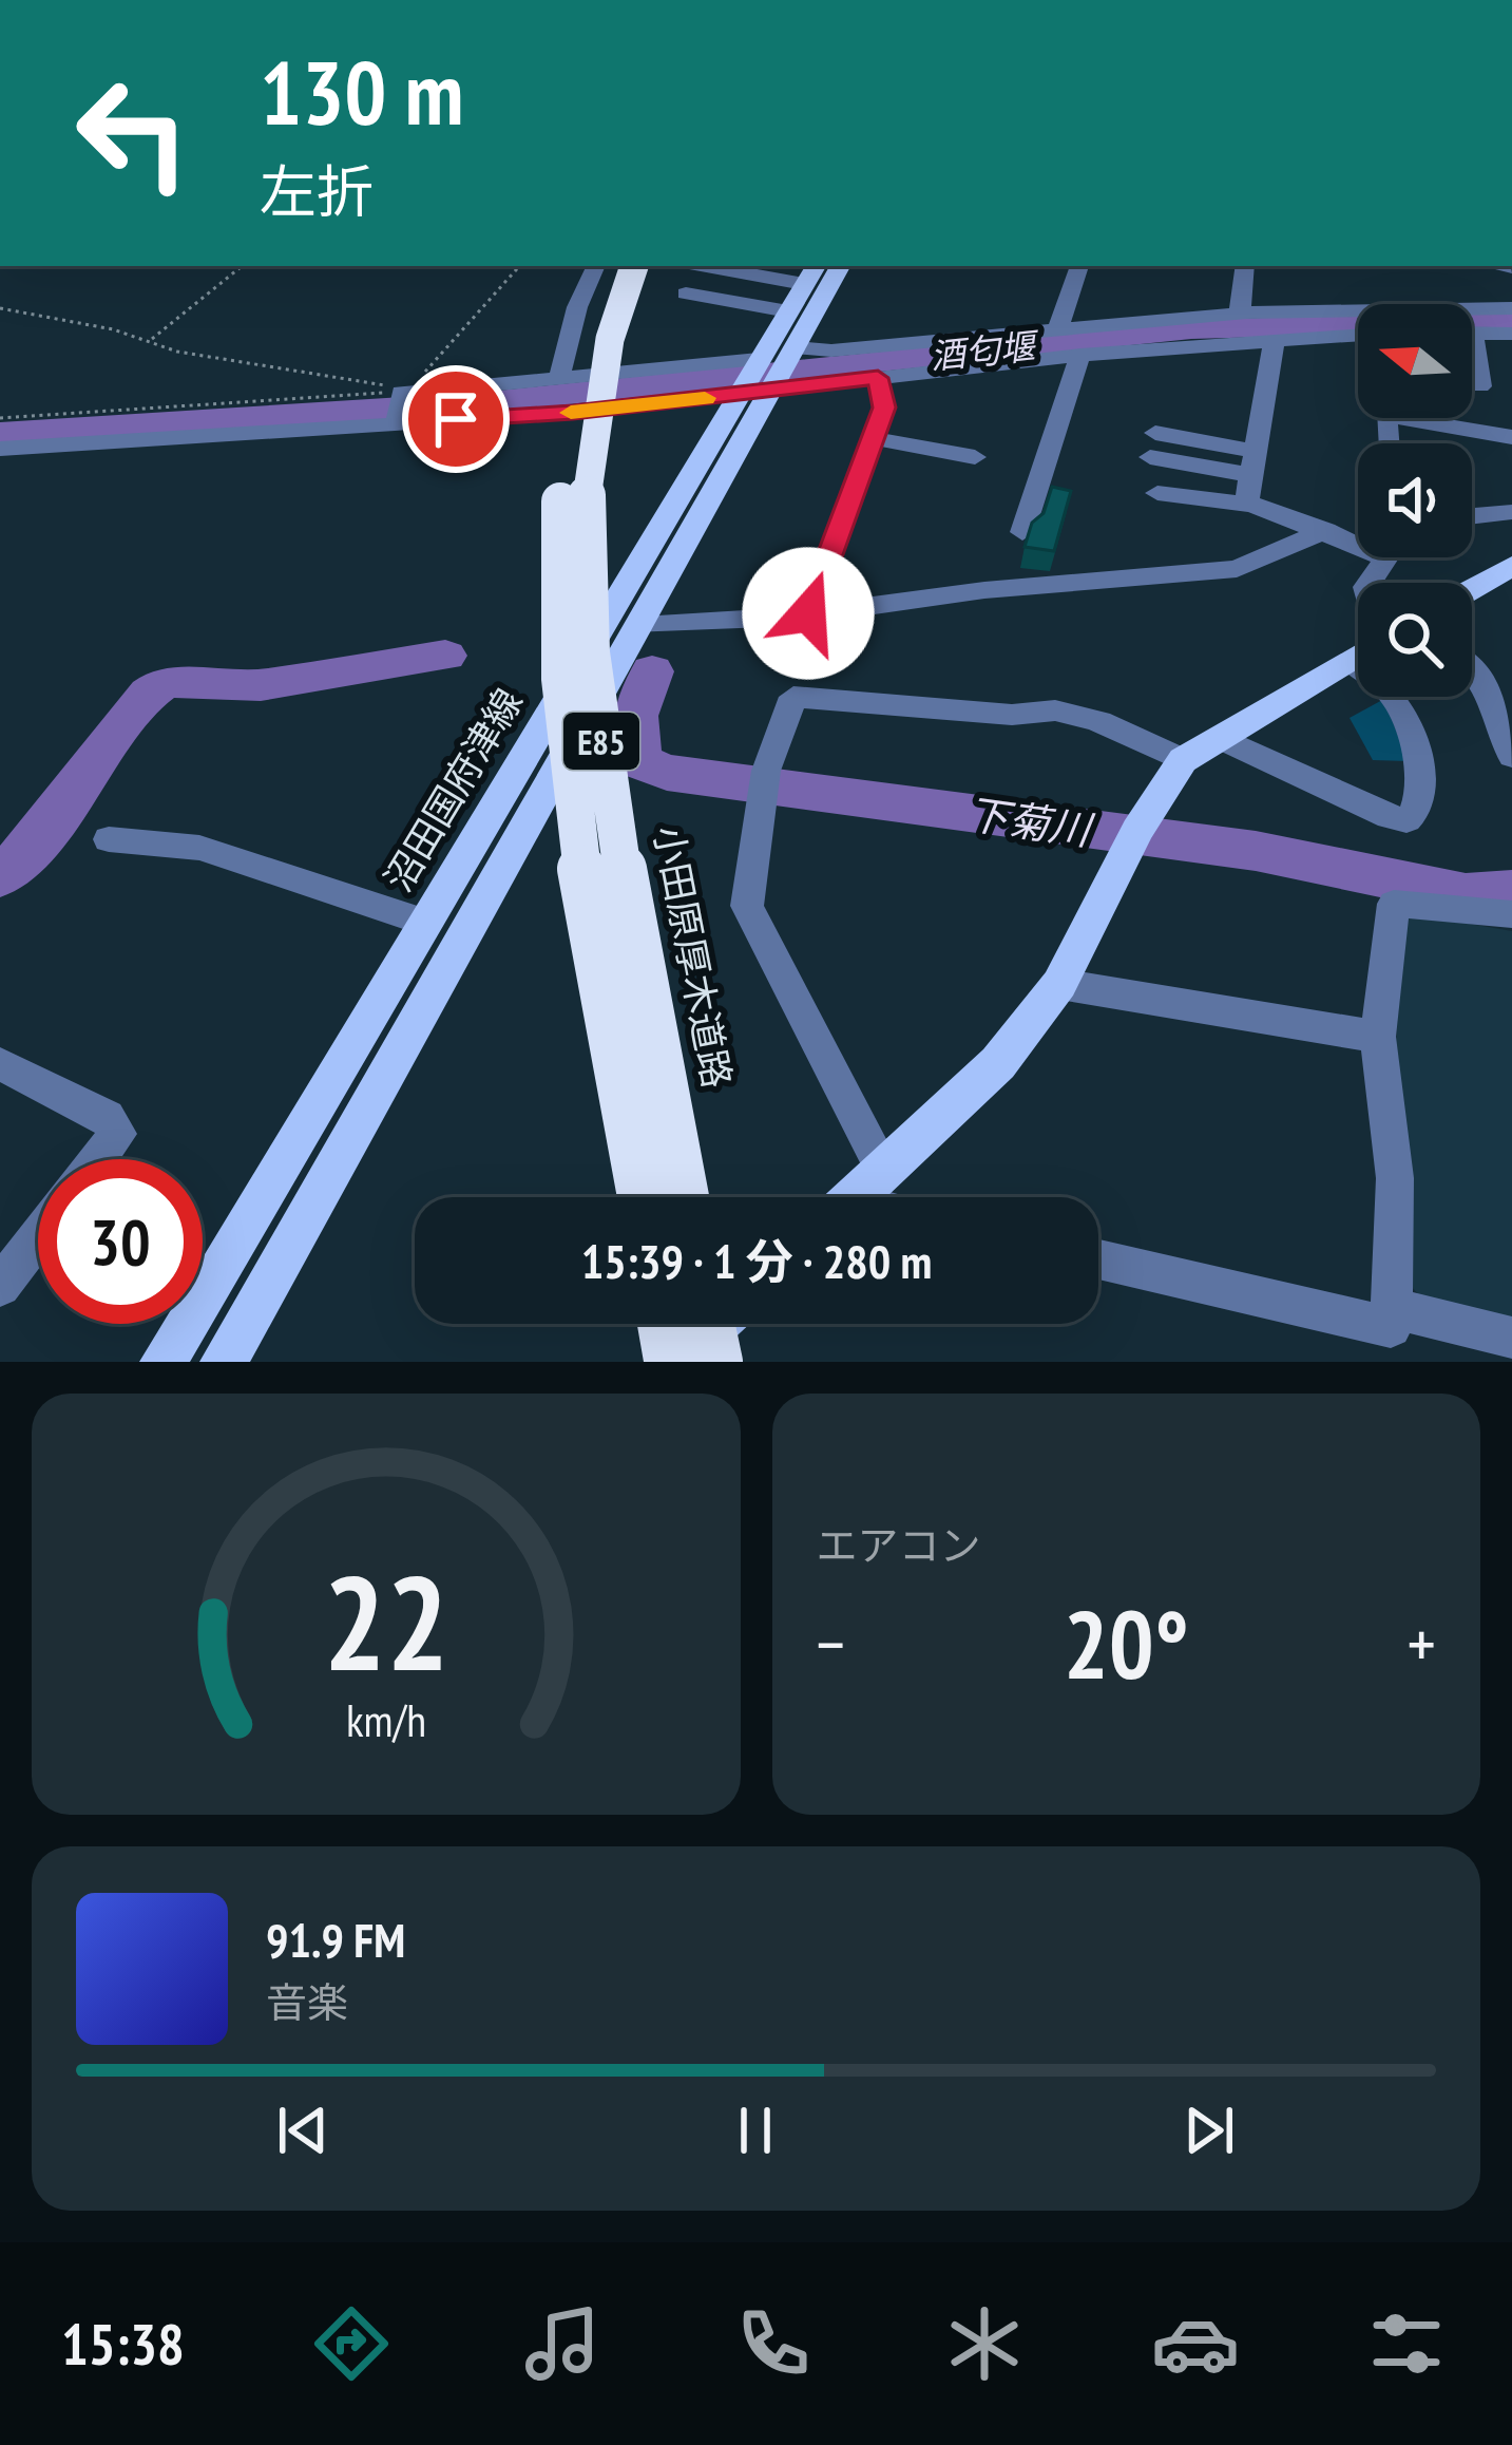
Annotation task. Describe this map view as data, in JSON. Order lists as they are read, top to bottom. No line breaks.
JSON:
{"streets":{"highway":["E85","小田原厚木道路"],"main road":["沼田国府津線"]},"water":["酒匂堰","下菊川"],"north":"left","page":{"turn":["130 m","左折"],"limit":"30","trip":"15:39 · 1 分 · 280 m","tile":"エアコン","heat":["−","20°","+"],"song":["91.9 FM","音楽"],"tabs":"15:38","gauge":["22","km/h"]}}
